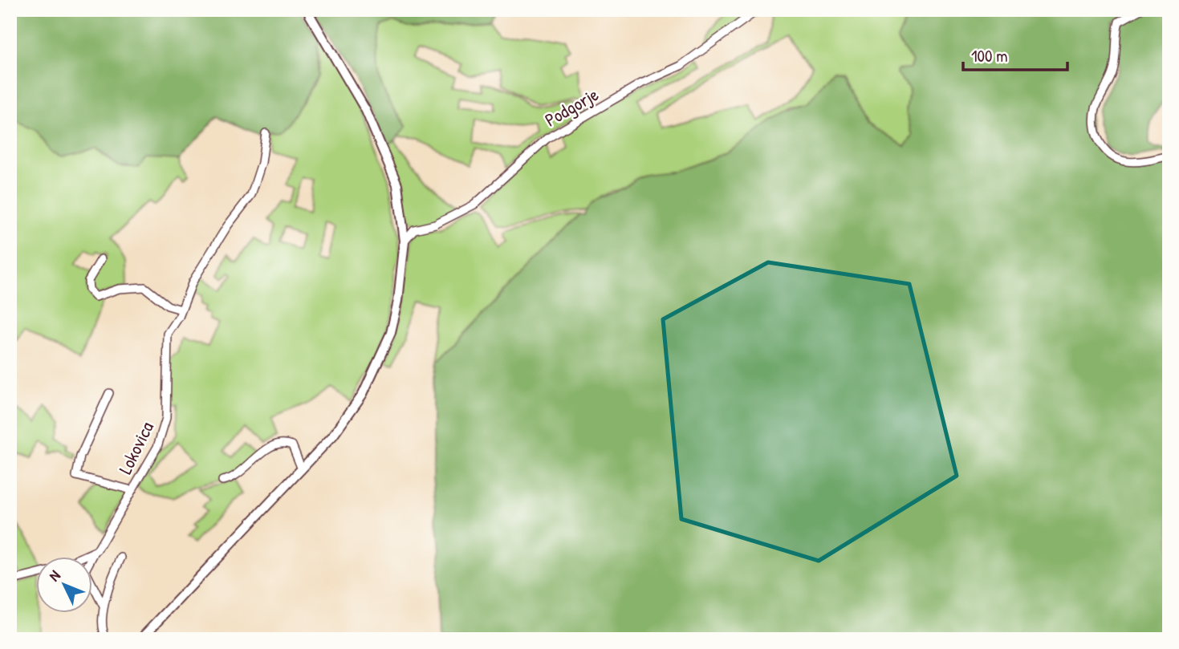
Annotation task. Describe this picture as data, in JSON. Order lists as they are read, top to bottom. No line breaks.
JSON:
{"streets":{"street":["Podgorje","Lokovica"]},"scale_bar":"100 m","north":"top left"}
